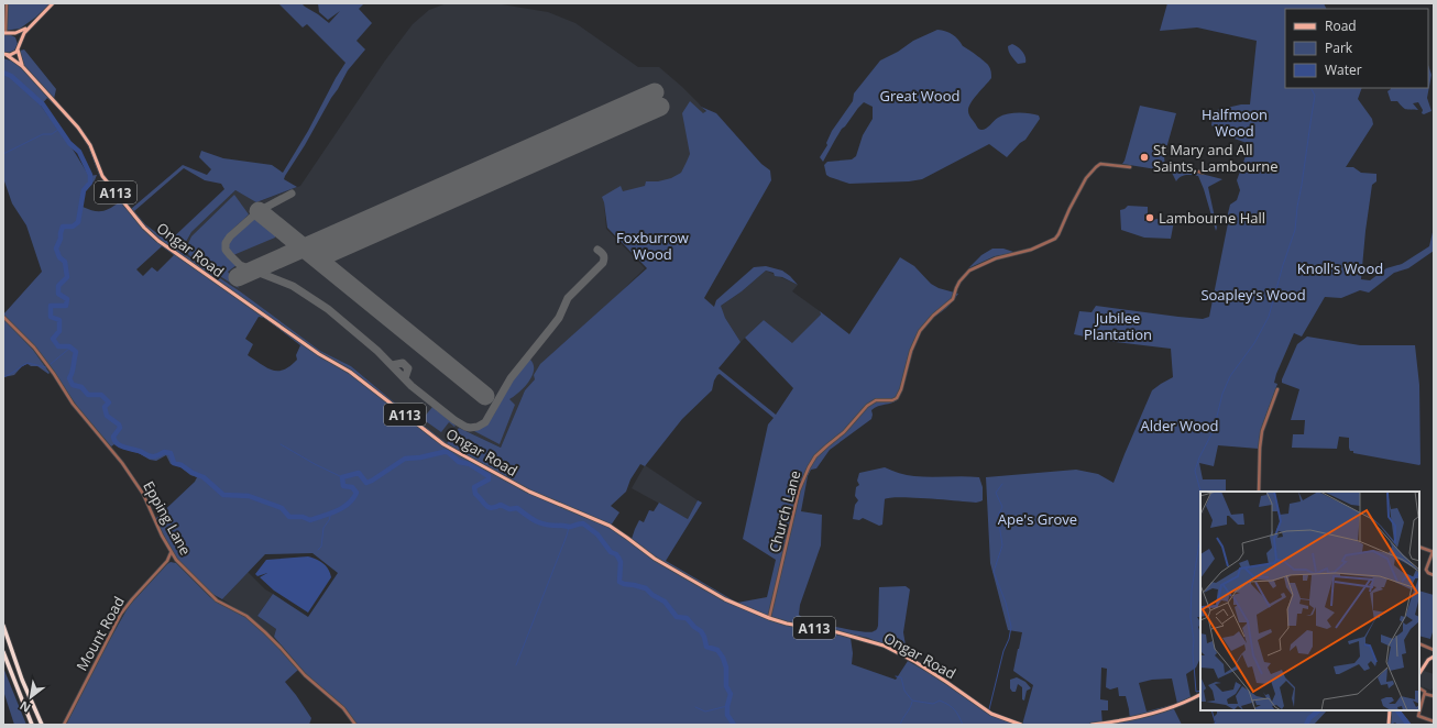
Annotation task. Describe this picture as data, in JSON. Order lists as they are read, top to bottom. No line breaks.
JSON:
{"streets":{"main road":["A113","Ongar Road"],"street":["Church Lane","Epping Lane","Mount Road"]},"crossings":[["Ongar Road","Church Lane"],["Epping Lane","Mount Road"]],"parks":["Great Wood","Halfmoon Wood","Foxburrow Wood","Knoll's Wood","Soapley's Wood","Jubilee Plantation","Alder Wood","Ape's Grove"],"places":["St Mary and All Saints, Lambourne","Lambourne Hall"],"legend":["Road","Park","Water"],"north":"bottom left"}
